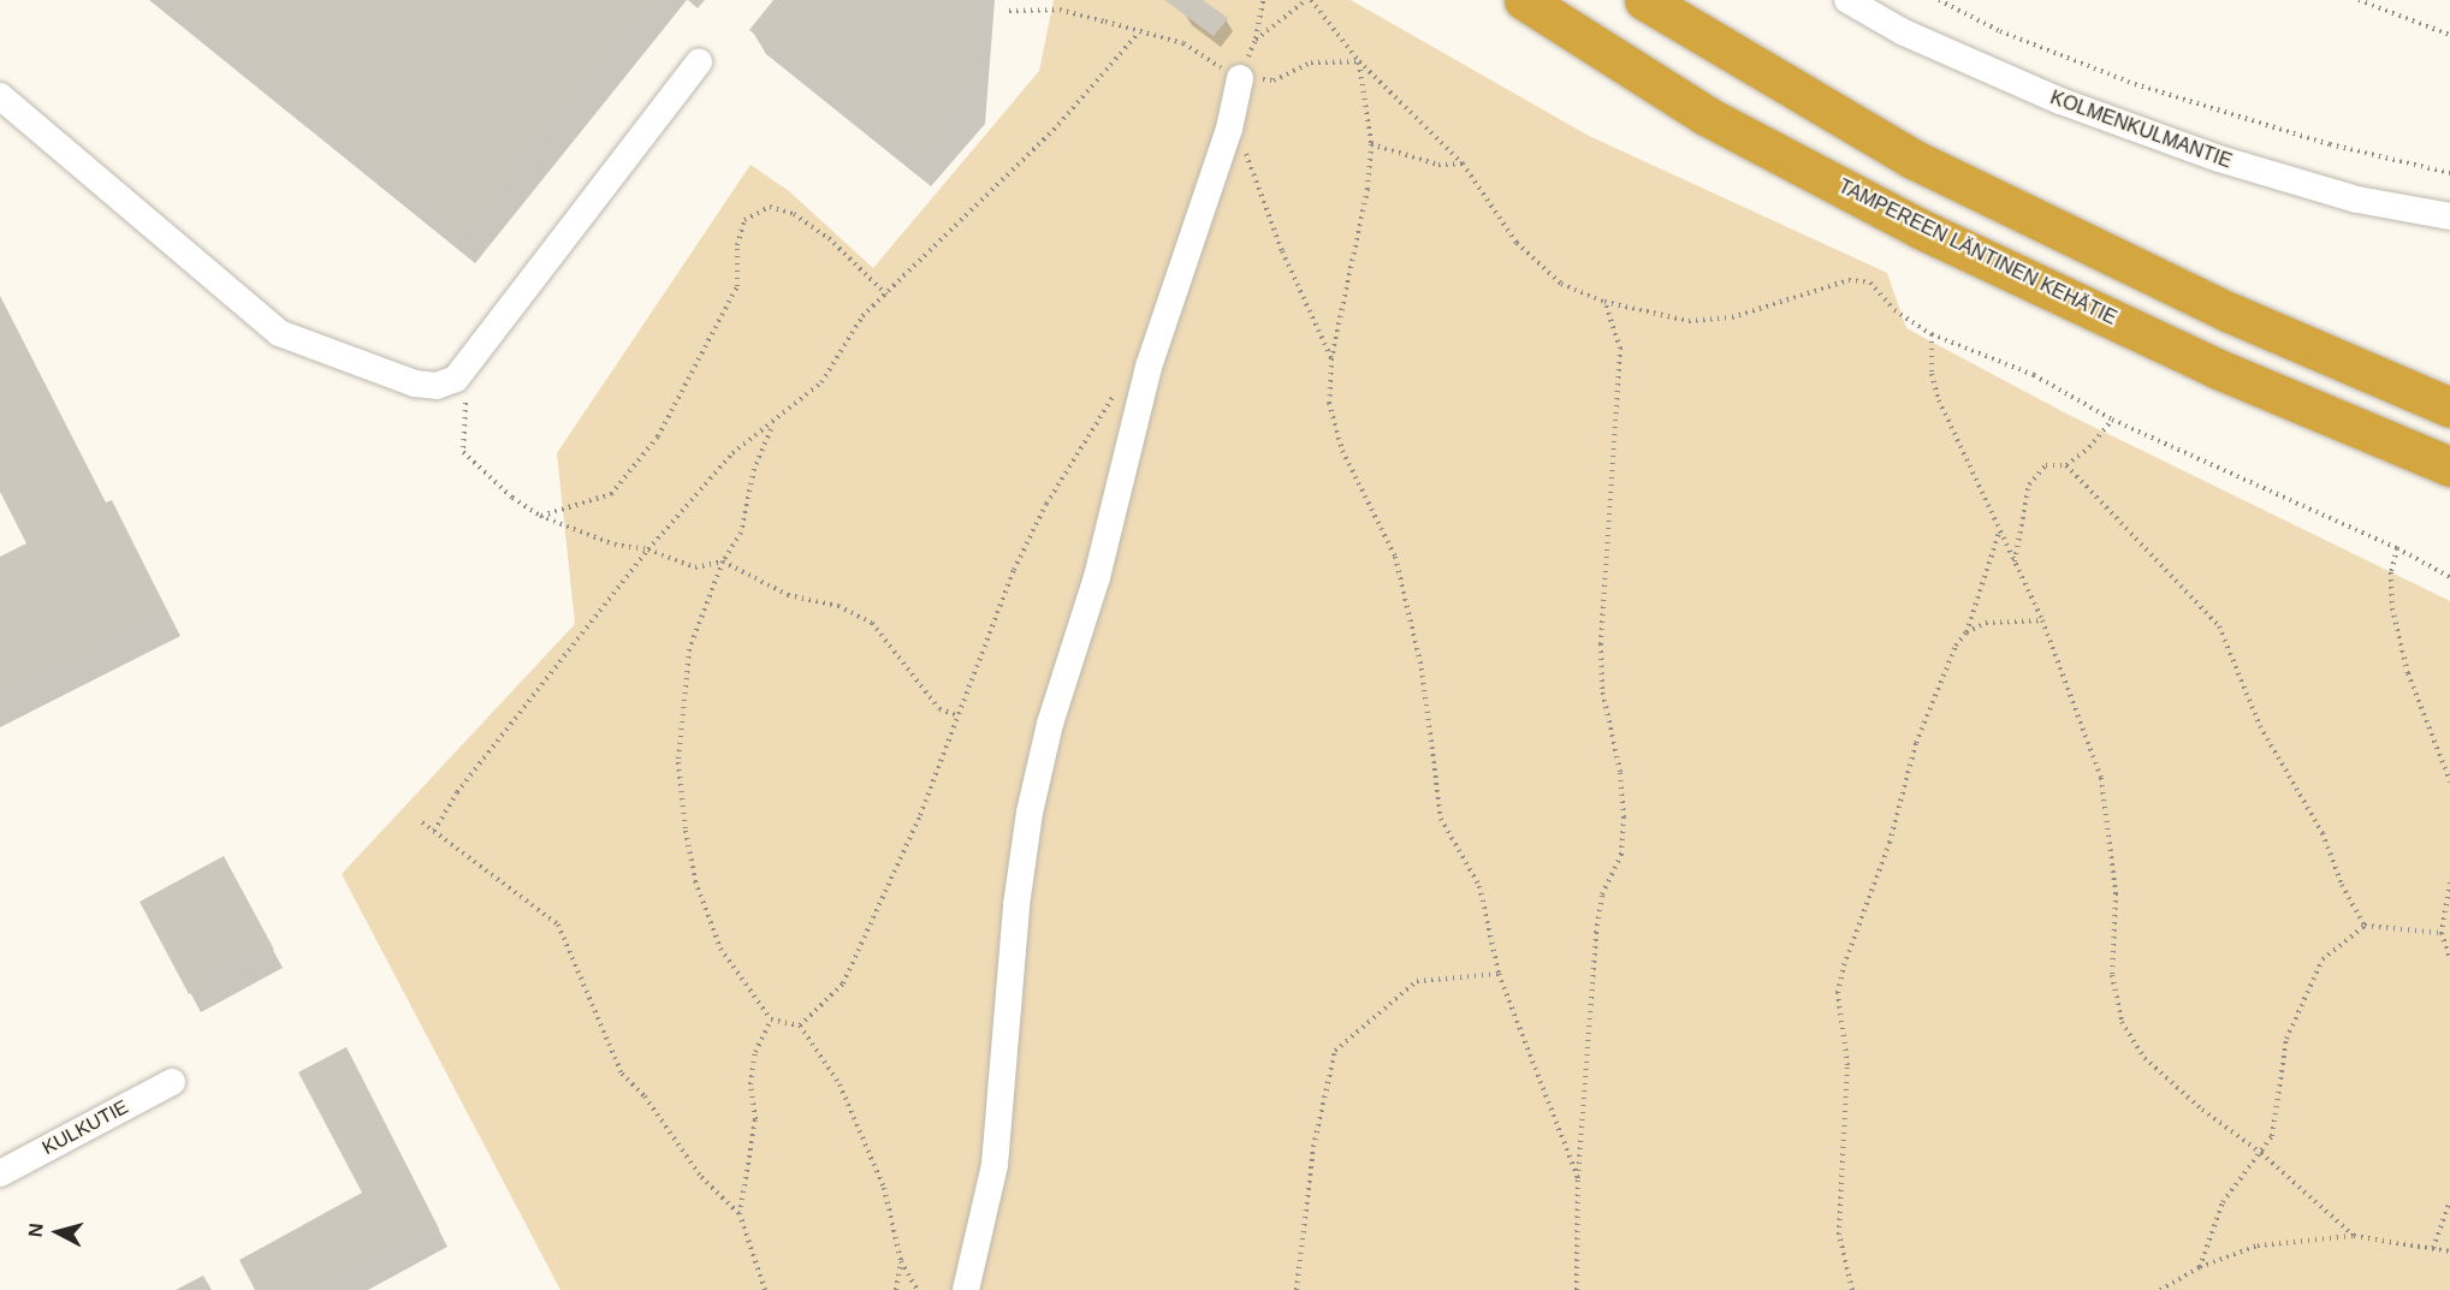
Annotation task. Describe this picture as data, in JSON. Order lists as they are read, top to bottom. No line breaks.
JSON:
{"streets":{"highway":["TAMPEREEN LÄNTINEN KEHÄTIE"],"street":["KOLMENKULMANTIE","KULKUTIE"]},"north":"left"}
